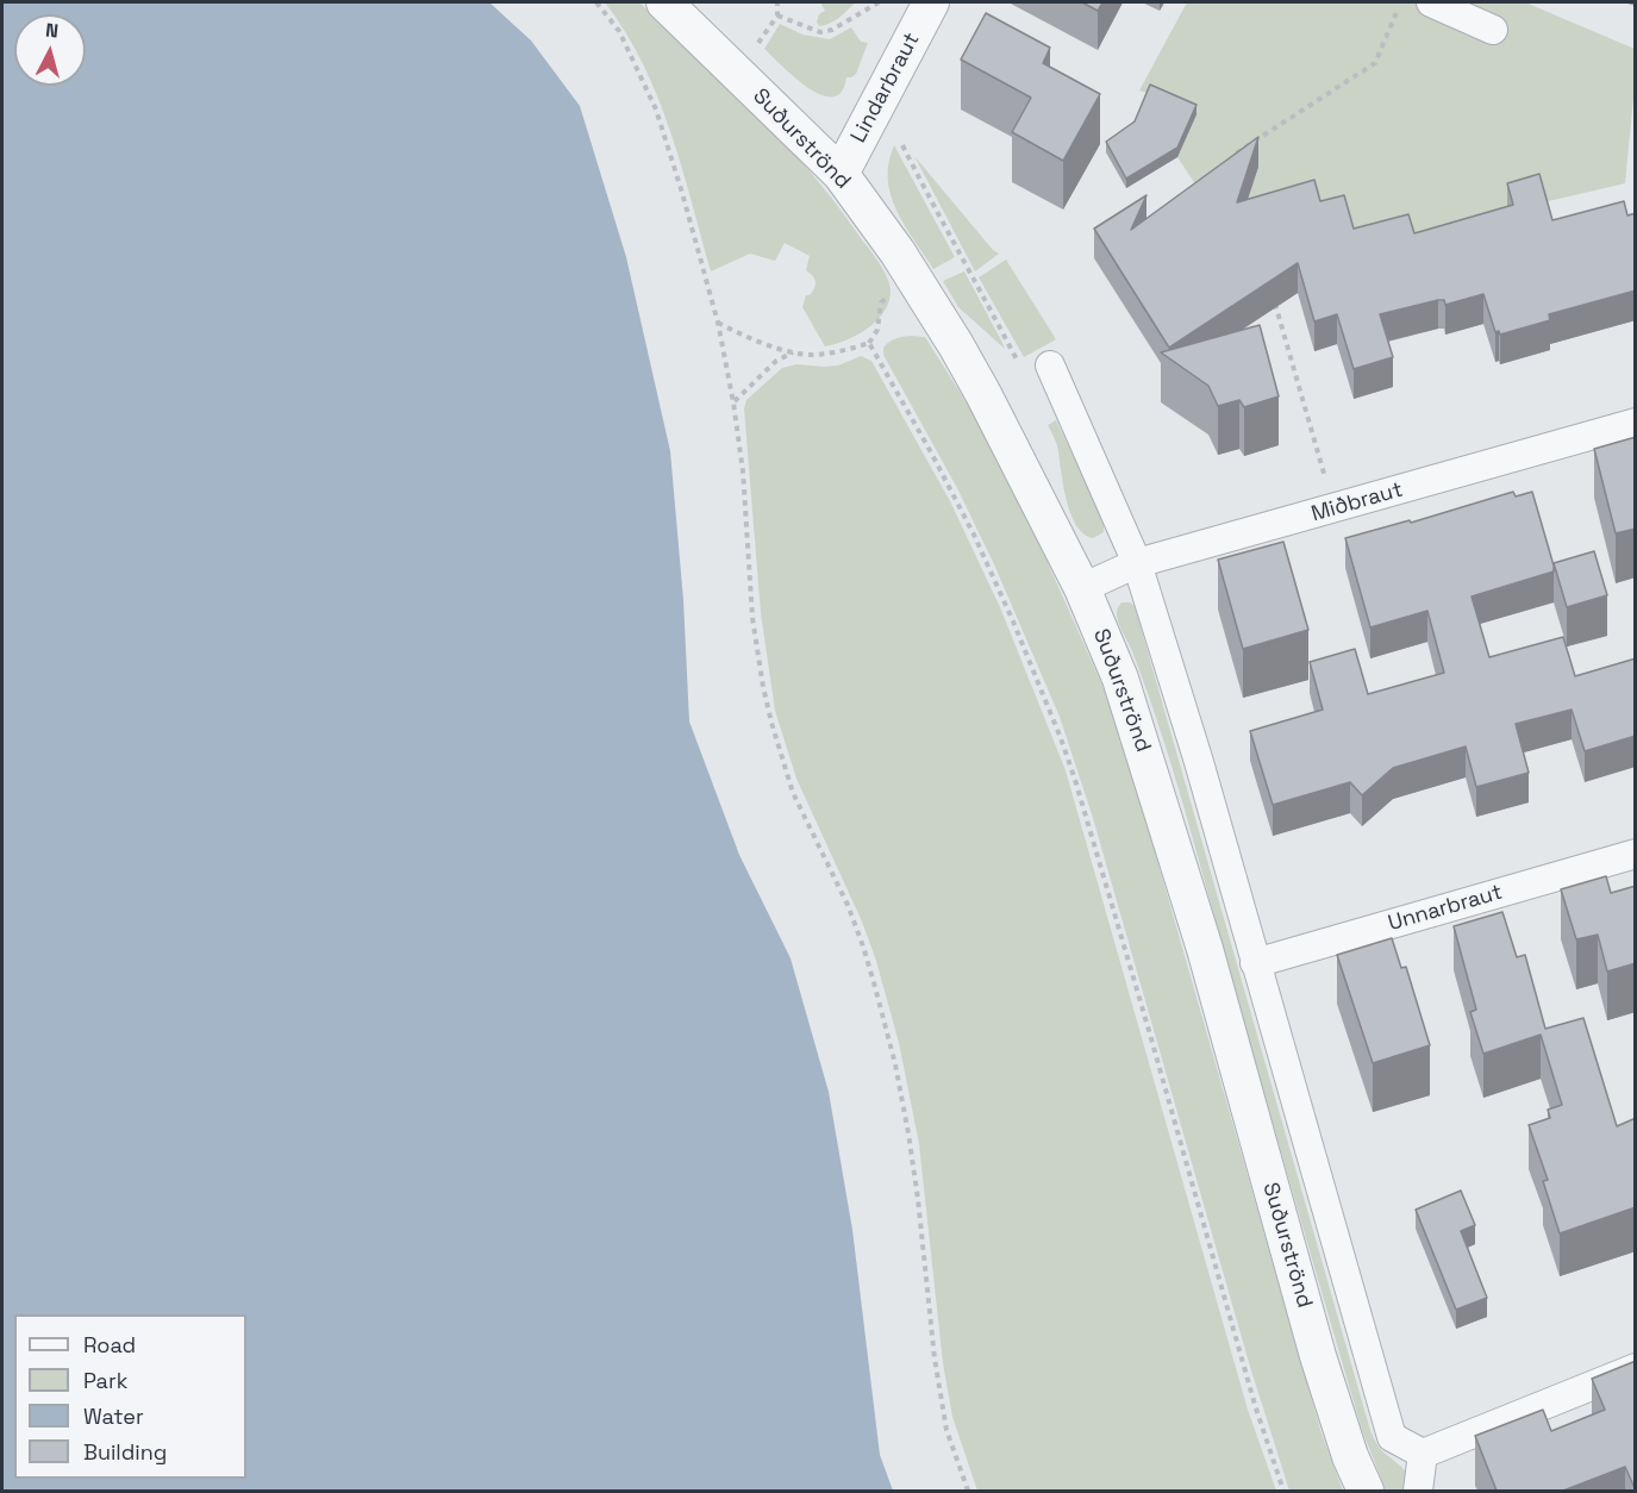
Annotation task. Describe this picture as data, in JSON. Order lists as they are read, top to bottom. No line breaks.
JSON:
{"streets":{"street":["Lindarbraut","Suðurströnd","Miðbraut","Unnarbraut"]},"crossings":[["Lindarbraut","Suðurströnd"],["Suðurströnd","Miðbraut"]],"legend":["Road","Park","Water","Building"],"north":"top"}
